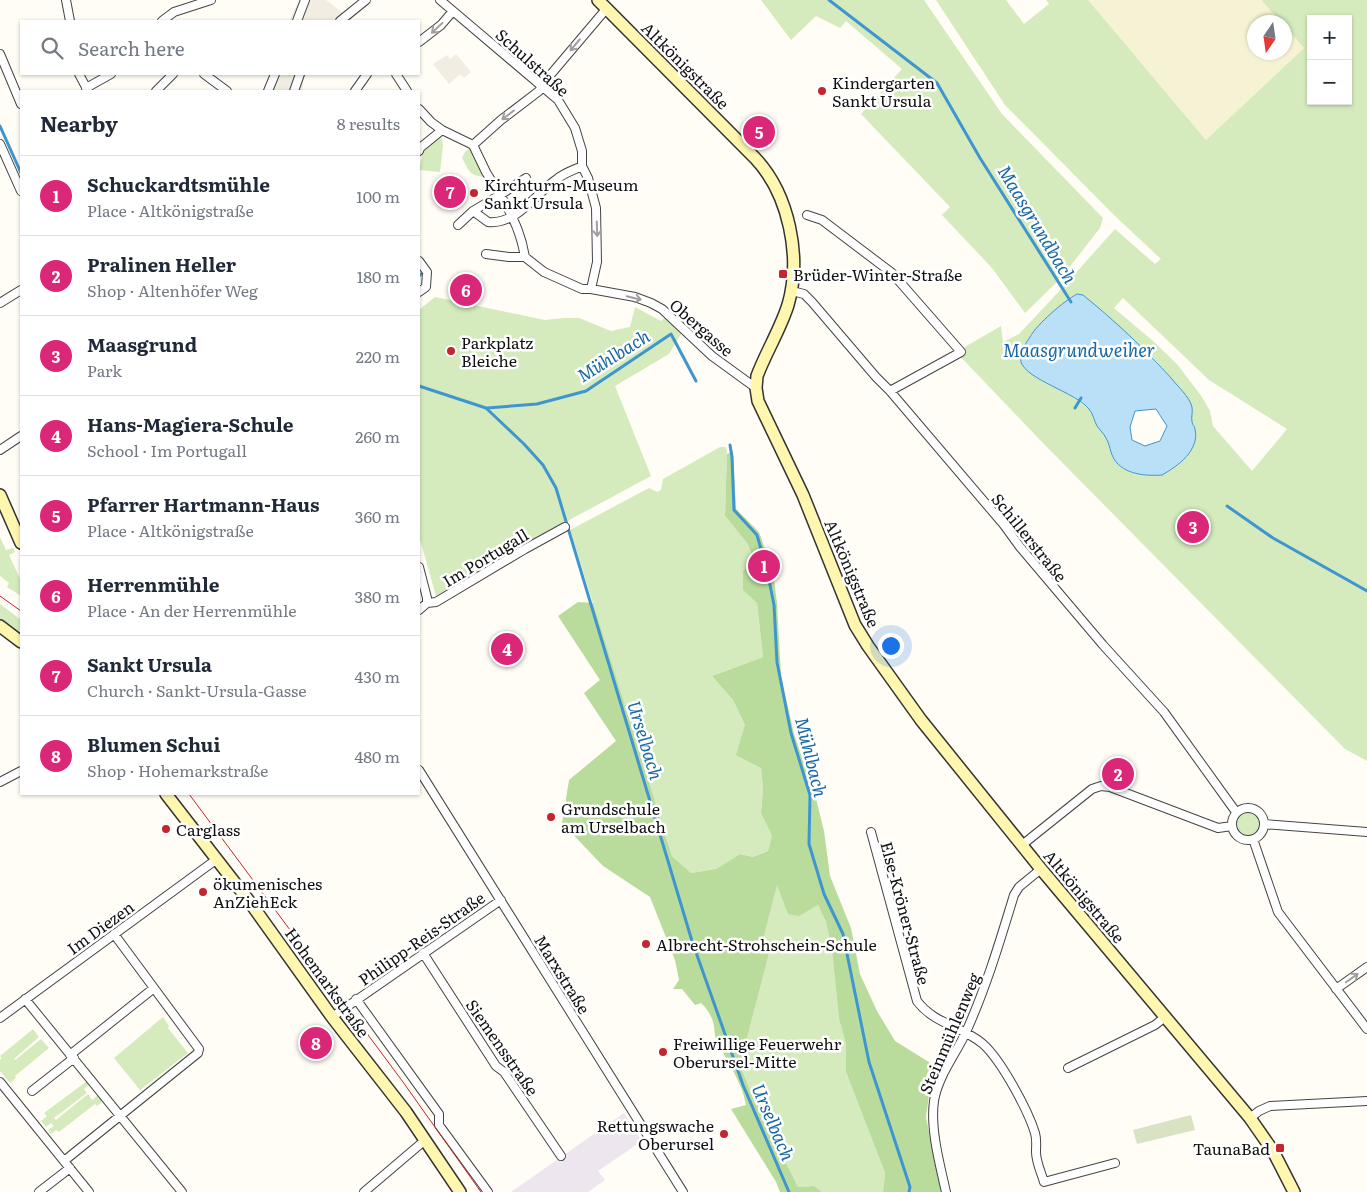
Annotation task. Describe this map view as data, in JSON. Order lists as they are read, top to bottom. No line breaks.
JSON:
{"streets":{"street":["Schulstraße","Altkönigstraße","Obergasse","Schillerstraße","Im Portugall","Else-Kröner-Straße","Im Diezen","Philipp-Reis-Straße","Marxstraße","Hohemarkstraße","Steinmühlenweg","Siemensstraße"]},"crossings":[["Schulstraße","Obergasse"],["Altkönigstraße","Obergasse"],["Altkönigstraße","Schillerstraße"],["Altkönigstraße","Steinmühlenweg"],["Else-Kröner-Straße","Steinmühlenweg"],["Im Diezen","Hohemarkstraße"],["Philipp-Reis-Straße","Marxstraße"],["Philipp-Reis-Straße","Hohemarkstraße"],["Philipp-Reis-Straße","Siemensstraße"]],"one_way":["Obergasse"],"water":["Maasgrundbach","Maasgrundweiher","Mühlbach","Urselbach"],"places":{"other":["Kindergarten Sankt Ursula","Kirchturm-Museum Sankt Ursula","Parkplatz Bleiche","Grundschule am Urselbach","Carglass","ökumenisches AnZiehEck","Albrecht-Strohschein-Schule","Freiwillige Feuerwehr Oberursel-Mitte","Rettungswache Oberursel"],"transit":["Brüder-Winter-Straße","TaunaBad"]},"north":"bottom","page":{"map_buttons":["+","−"],"search":"Search here","heading":["Nearby","8 results"],"pins":["5","7","6","3","1","4","2","8"],"list":[{"mark":"1","name":"Schuckardtsmühle","note":"Place · Altkönigstraße","value":"100 m"},{"mark":"2","name":"Pralinen Heller","note":"Shop · Altenhöfer Weg","value":"180 m"},{"mark":"3","name":"Maasgrund","note":"Park","value":"220 m"},{"mark":"4","name":"Hans-Magiera-Schule","note":"School · Im Portugall","value":"260 m"},{"mark":"5","name":"Pfarrer Hartmann-Haus","note":"Place · Altkönigstraße","value":"360 m"},{"mark":"6","name":"Herrenmühle","note":"Place · An der Herrenmühle","value":"380 m"},{"mark":"7","name":"Sankt Ursula","note":"Church · Sankt-Ursula-Gasse","value":"430 m"},{"mark":"8","name":"Blumen Schui","note":"Shop · Hohemarkstraße","value":"480 m"}]}}
